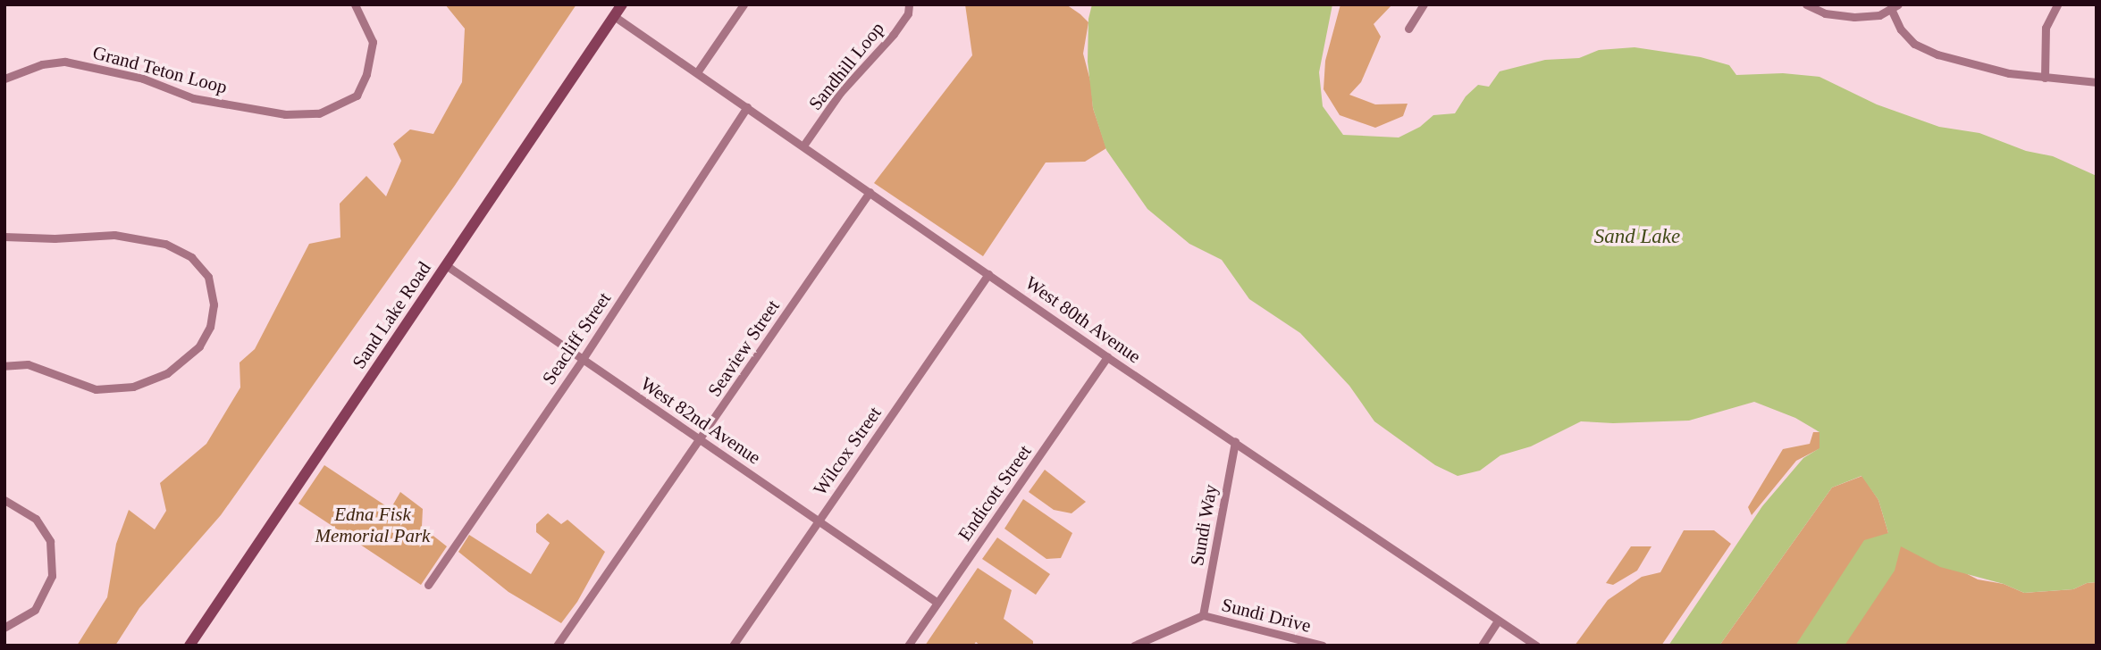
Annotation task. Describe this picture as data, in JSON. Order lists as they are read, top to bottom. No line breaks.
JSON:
{"streets":{"main road":["Sand Lake Road"],"street":["Sandhill Loop","Grand Teton Loop","West 80th Avenue","Seacliff Street","Seaview Street","West 82nd Avenue","Wilcox Street","Endicott Street","Sundi Way","Sundi Drive"]},"crossings":[["Sandhill Loop","West 80th Avenue"],["Sand Lake Road","West 80th Avenue"],["Sand Lake Road","West 82nd Avenue"],["West 80th Avenue","Seacliff Street"],["West 80th Avenue","Seaview Street"],["West 80th Avenue","Wilcox Street"],["West 80th Avenue","Endicott Street"],["West 80th Avenue","Sundi Way"],["Seacliff Street","West 82nd Avenue"],["Seaview Street","West 82nd Avenue"],["West 82nd Avenue","Wilcox Street"],["West 82nd Avenue","Endicott Street"],["Sundi Way","Sundi Drive"]],"water":["Sand Lake"],"parks":["Edna Fisk Memorial Park"]}
